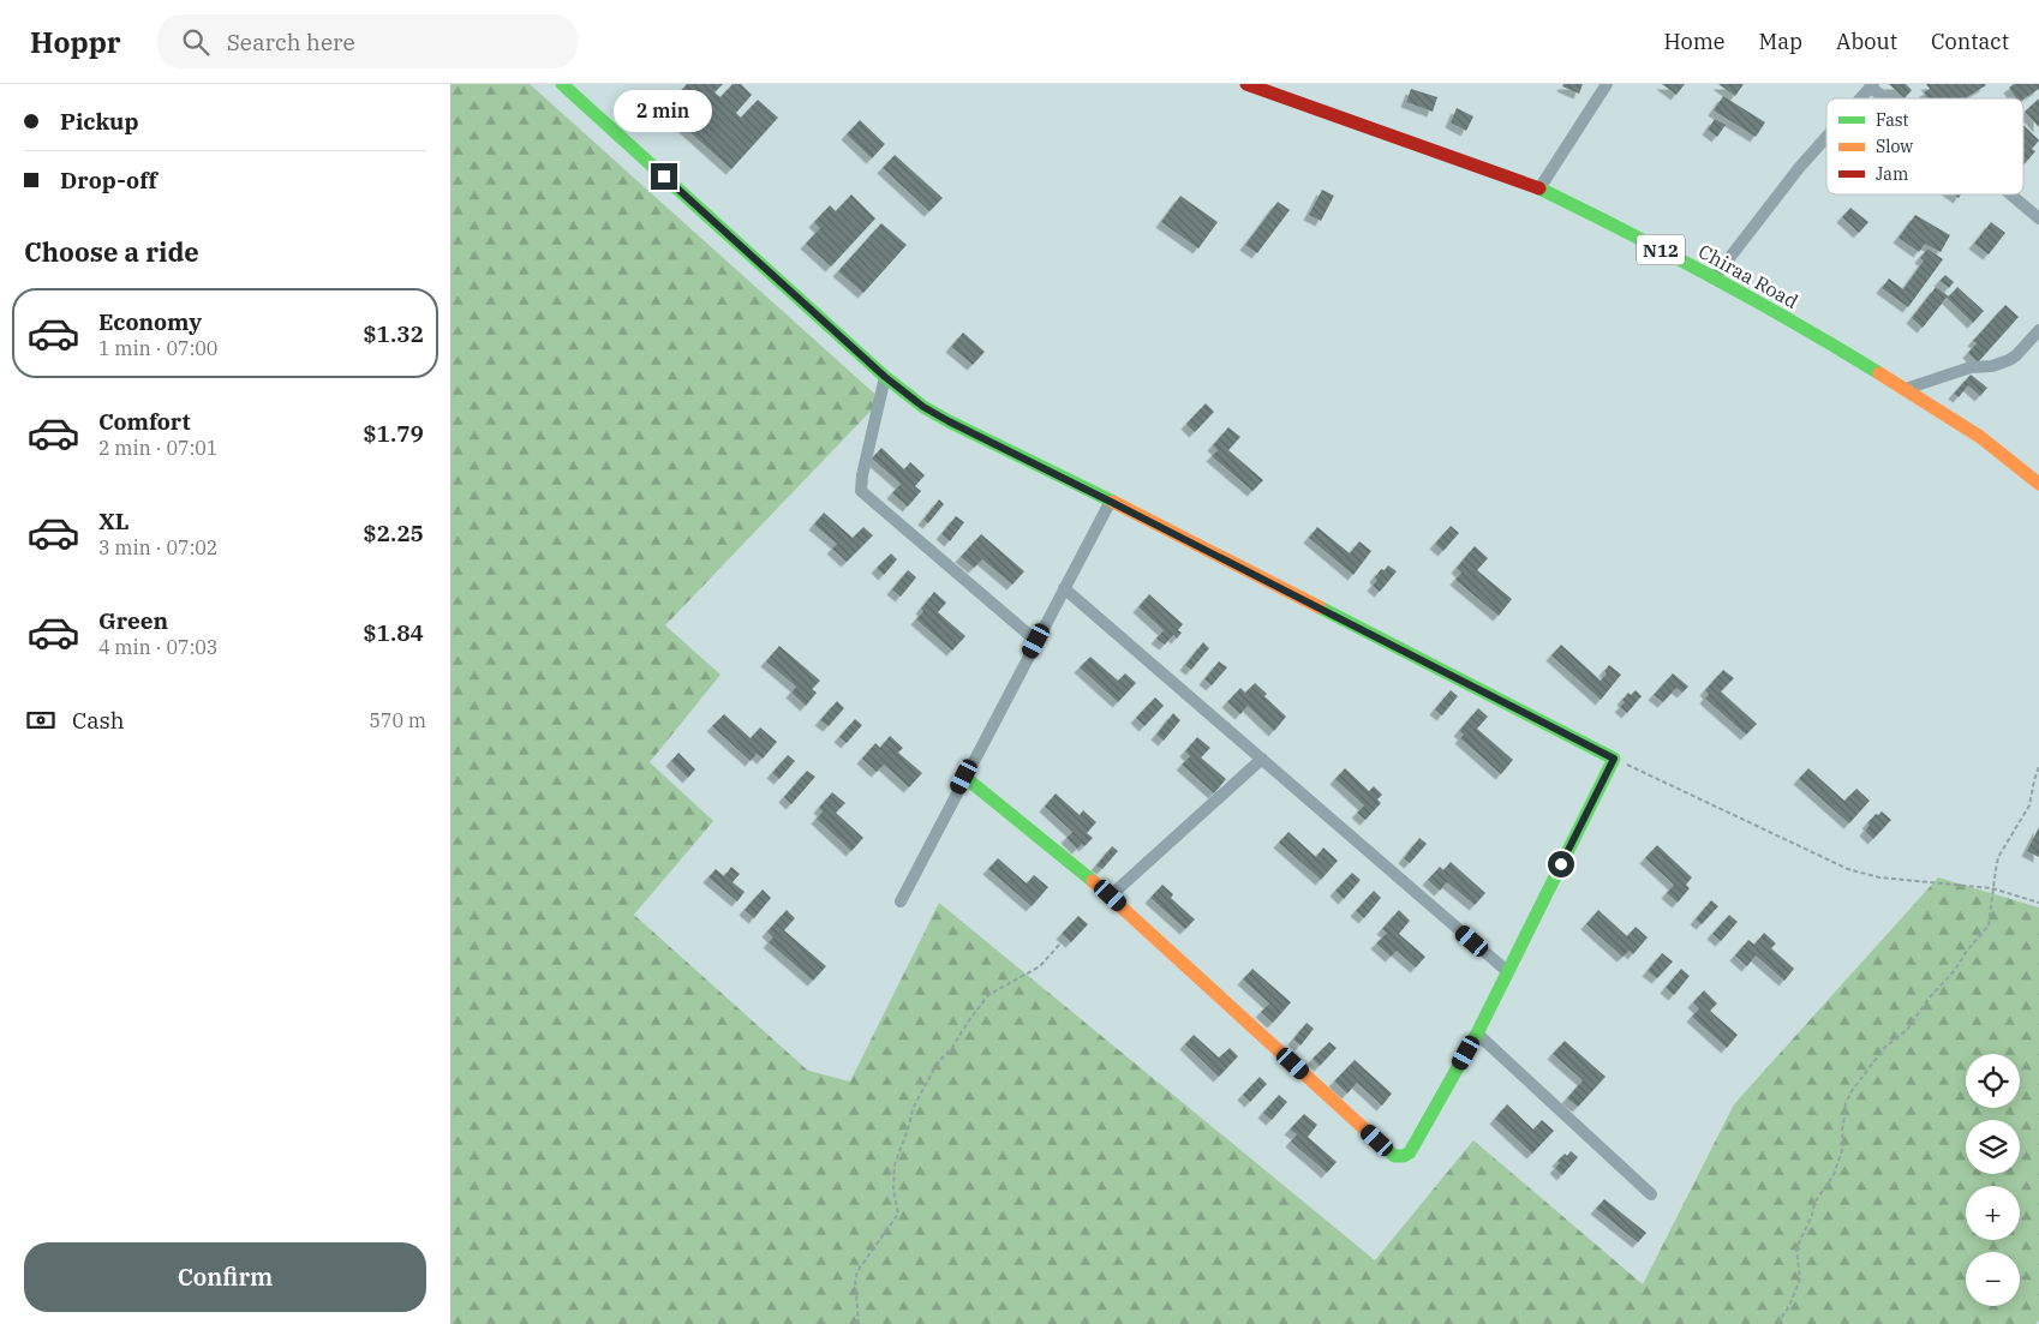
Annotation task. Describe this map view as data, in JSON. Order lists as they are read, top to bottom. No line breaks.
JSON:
{"streets":{"main road":["N12","Chiraa Road"]},"legend":["Fast","Slow","Jam"],"page":{"header":"Hoppr","search":"Search here","nav":["Home","Map","About","Contact"],"banner":["Pickup","Drop-off"],"bubble":"2 min","heading":"Choose a ride","list":[{"name":"Economy","note":"1 min · 07:00","value":"$1.32"},{"name":"Comfort","note":"2 min · 07:01","value":"$1.79"},{"name":"XL","note":"3 min · 07:02","value":"$2.25"},{"name":"Green","note":"4 min · 07:03","value":"$1.84"}],"pay":["Cash","570 m"],"map_buttons":["+","−"],"buttons":"Confirm"}}
